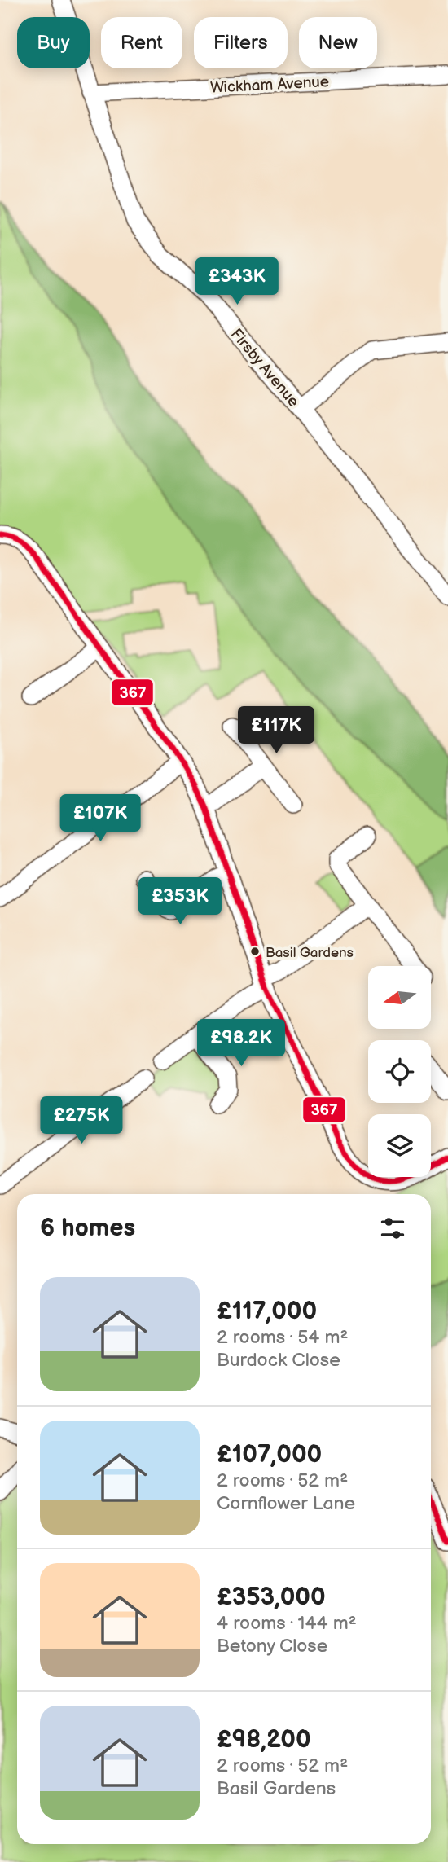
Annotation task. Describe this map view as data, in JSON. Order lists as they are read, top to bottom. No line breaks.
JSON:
{"streets":{"street":["Wickham Avenue","Firsby Avenue"]},"crossings":[["Wickham Avenue","Firsby Avenue"]],"places":["Basil Gardens"],"lines":["transit line 367"],"north":"left","page":{"chip":["Buy","Rent","Filters","New"],"price":["£343K","£117K","£107K","£353K","£98.2K","£275K"],"heading":"6 homes","list":[{"name":"£117,000","note":"2 rooms · 54 m² · Burdock Close"},{"name":"£107,000","note":"2 rooms · 52 m² · Cornflower Lane"},{"name":"£353,000","note":"4 rooms · 144 m² · Betony Close"},{"name":"£98,200","note":"2 rooms · 52 m² · Basil Gardens"}]}}
